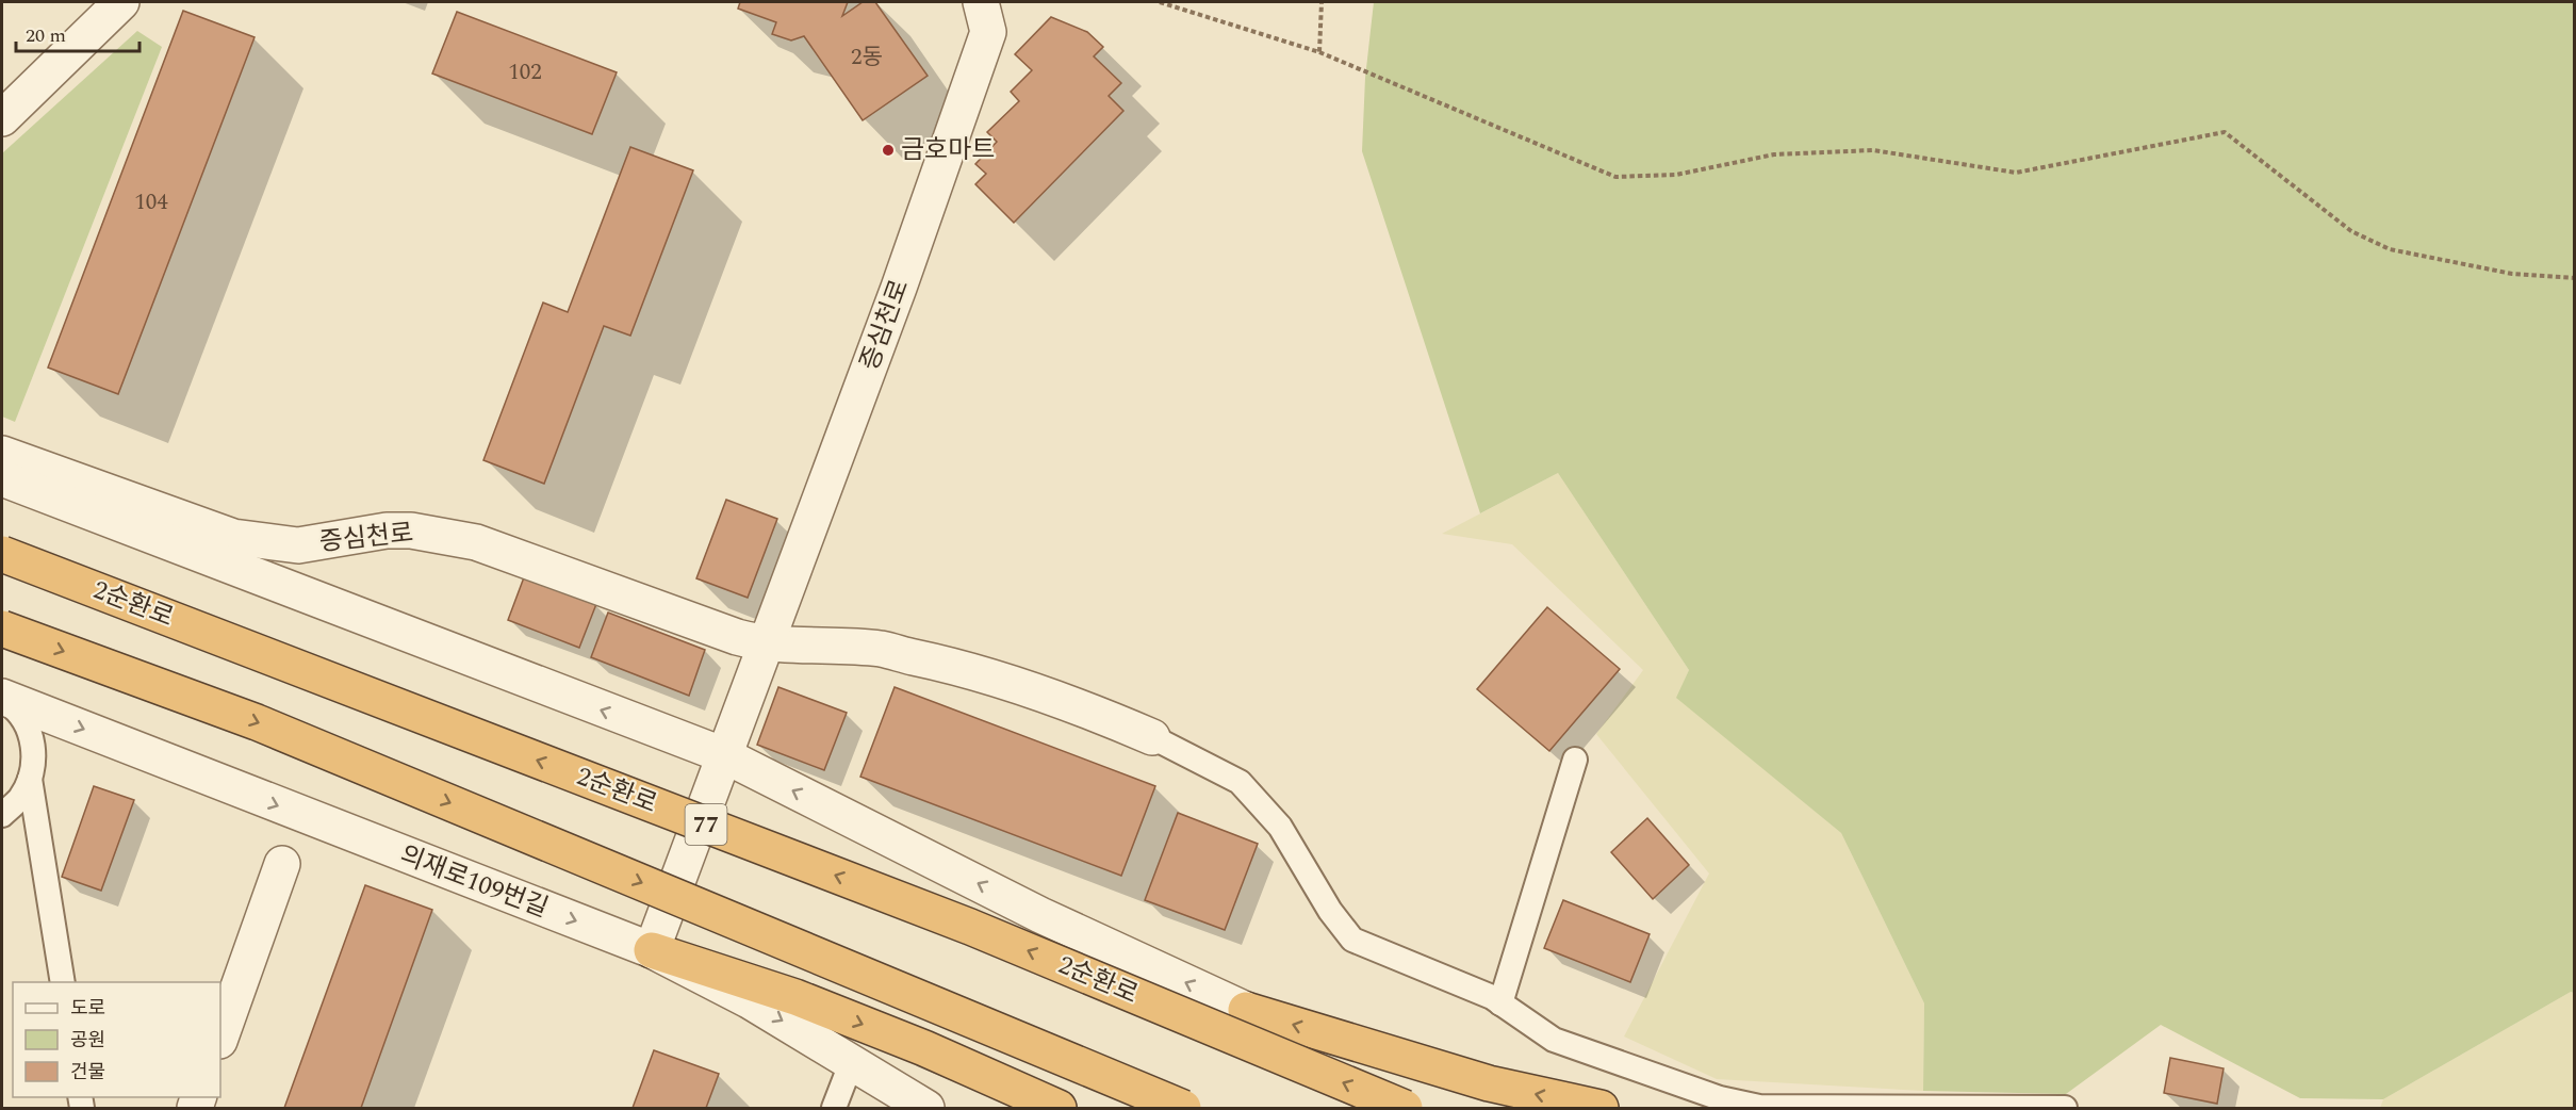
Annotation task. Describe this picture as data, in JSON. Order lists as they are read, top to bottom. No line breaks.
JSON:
{"streets":{"highway":["2순환로","77"],"street":["증심천로","의재로109번길"]},"crossings":[["증심천로","의재로109번길"]],"places":["금호마트"],"house_numbers":["2동","102","104"],"legend":["도로","공원","건물"],"scale_bar":"20 m"}
